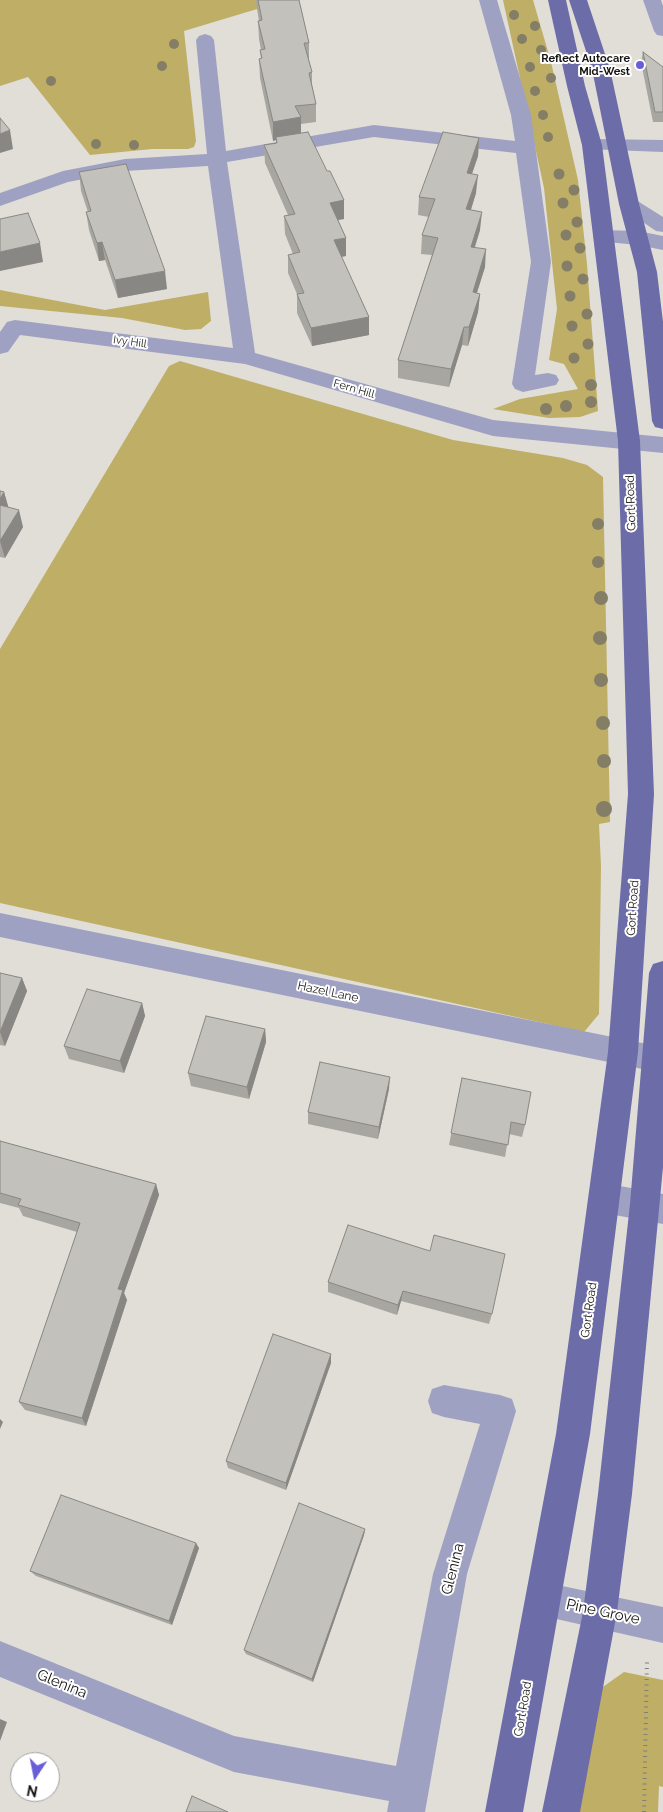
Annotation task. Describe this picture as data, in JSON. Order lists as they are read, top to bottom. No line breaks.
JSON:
{"streets":{"main road":["Gort Road"],"street":["Ivy Hill","Fern Hill","Hazel Lane","Glenina","Pine Grove"]},"crossings":[["Ivy Hill","Fern Hill"],["Fern Hill","Gort Road"],["Gort Road","Hazel Lane"],["Gort Road","Pine Grove"]],"places":["Reflect Autocare Mid-West"],"north":"bottom"}
